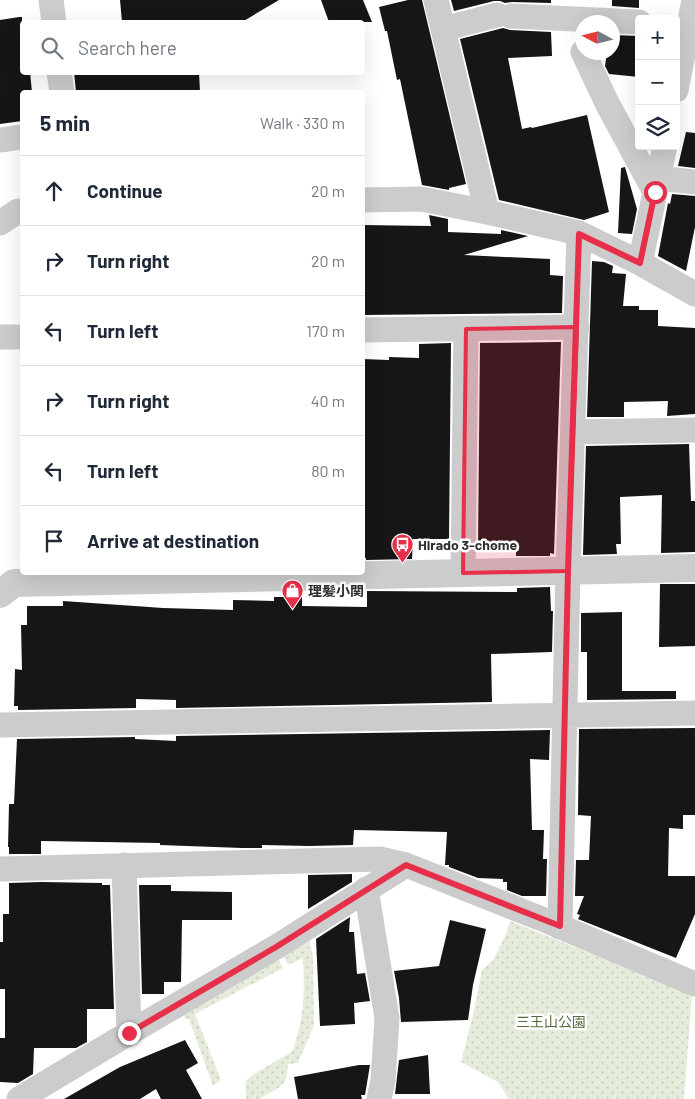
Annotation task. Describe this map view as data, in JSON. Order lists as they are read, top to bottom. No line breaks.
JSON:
{"parks":["三王山公園"],"places":{"bus stop":["Hirado 3-chome"],"shop":["理髪小関"]},"north":"left","page":{"map_buttons":["+","−"],"search":"Search here","heading":["5 min","Walk · 330 m"],"list":[["Continue","20 m"],["Turn right","20 m"],["Turn left","170 m"],["Turn right","40 m"],["Turn left","80 m"],"Arrive at destination"]}}
